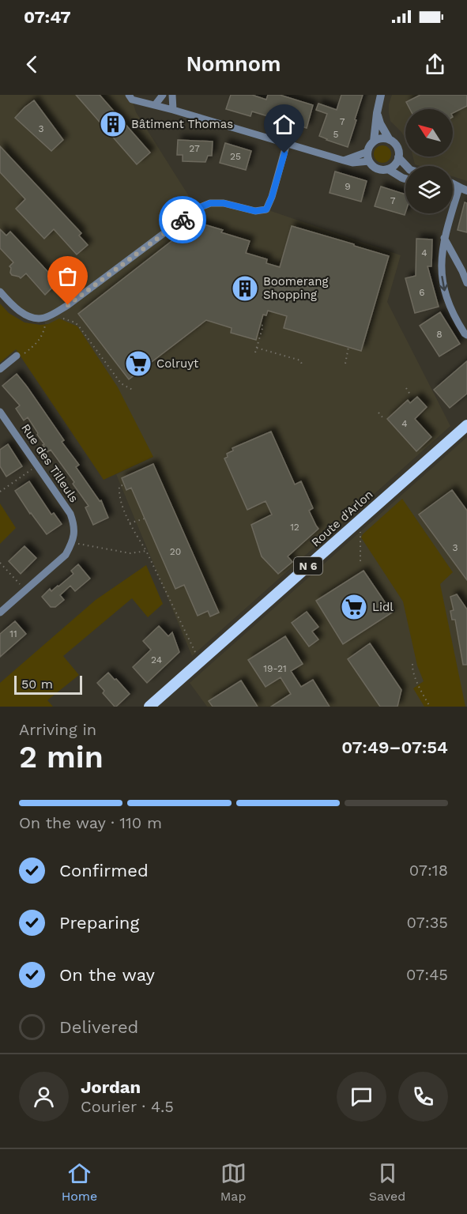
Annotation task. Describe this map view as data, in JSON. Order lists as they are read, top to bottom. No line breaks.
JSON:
{"streets":{"main road":["Route d'Arlon","N 6"],"street":["Rue des Tilleuls"]},"places":{"building":["Bâtiment Thomas","Boomerang Shopping"],"supermarket":["Colruyt","Lidl"]},"house_numbers":["7","3","5","27","25","9","7","4","6","8","4","12","3","20","11","24","19-21"],"scale_bar":"50 m","north":"top left","page":{"status":"07:47","header":"Nomnom","scale":"50 m","heading":["2 min","Arriving in","07:49–07:54"],"panel":["Jordan","Courier · 4.5"],"bar":"On the way · 110 m","list":[["Confirmed","07:18"],["Preparing","07:35"],["On the way","07:45"],"Delivered"],"tabs":["Home","Map","Saved"]}}
